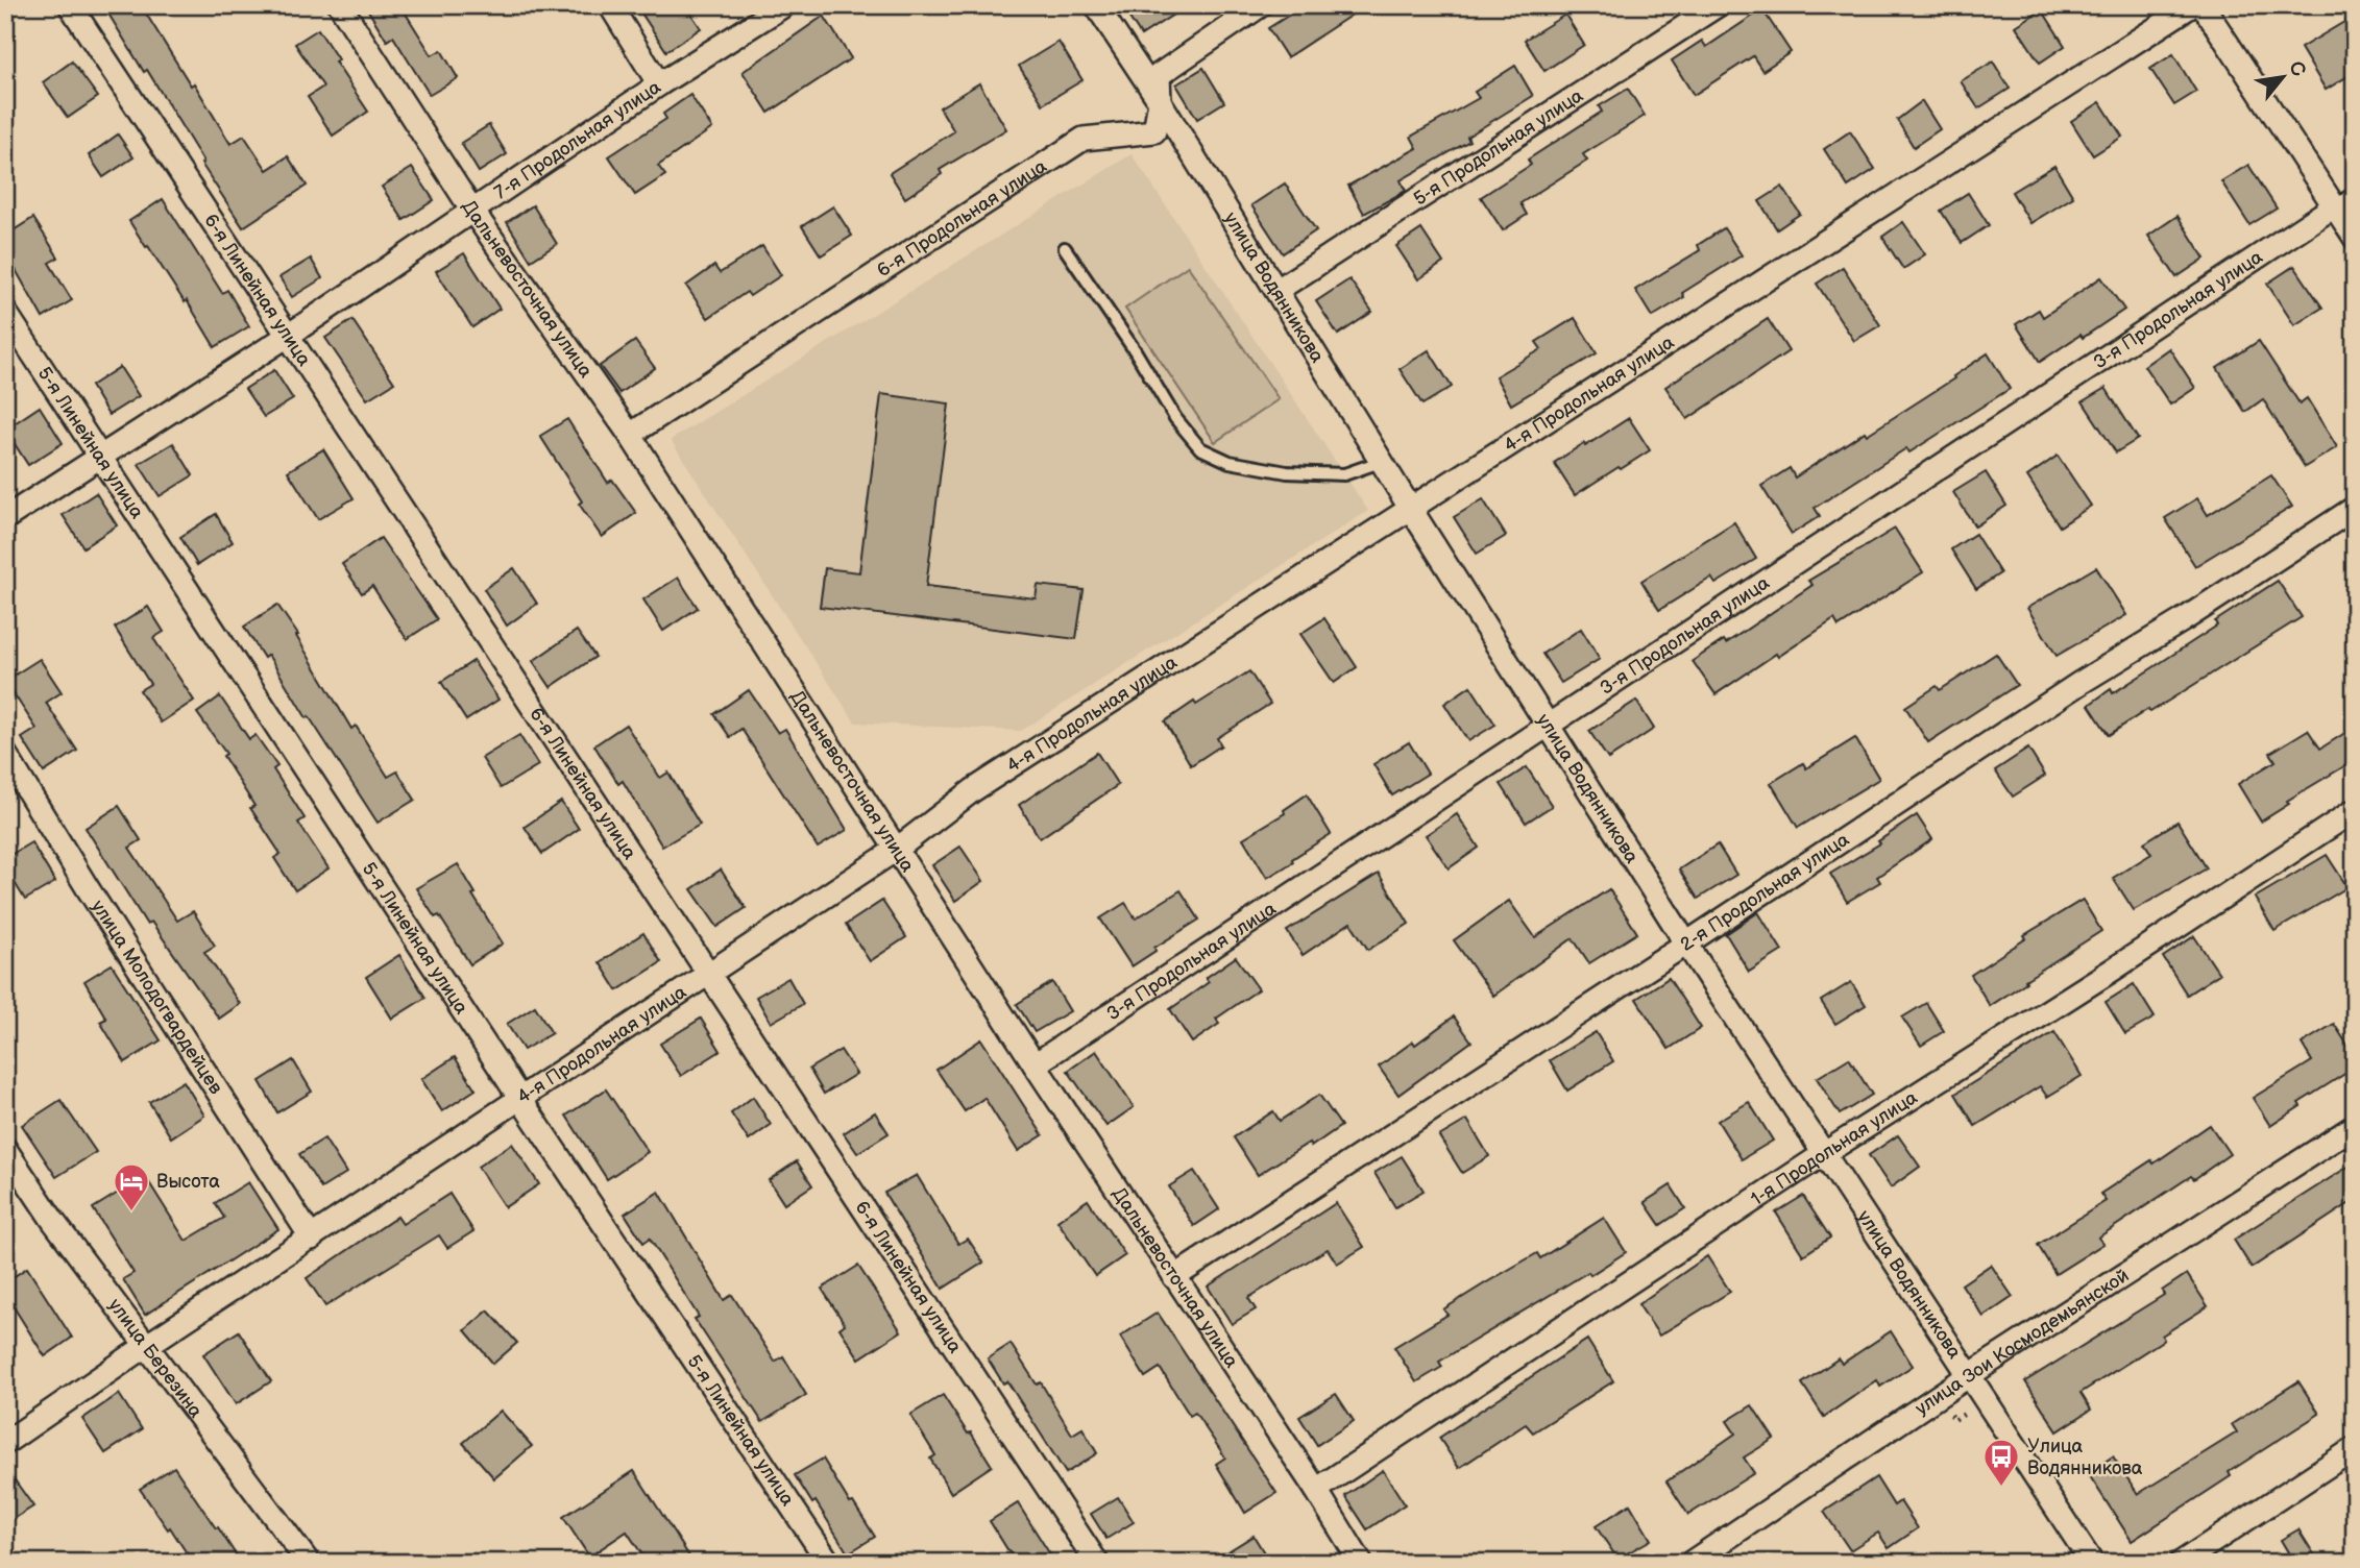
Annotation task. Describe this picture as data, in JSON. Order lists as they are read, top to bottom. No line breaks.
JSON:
{"streets":{"street":["7-я Продольная улица","5-я Продольная улица","6-я Продольная улица","улица Водянникова","Дальневосточная улица","6-я Линейная улица","3-я Продольная улица","4-я Продольная улица","5-я Линейная улица","2-я Продольная улица","улица Молодогвардейцев","1-я Продольная улица","улица Зои Космодемьянской","улица Березина"]},"crossings":[["7-я Продольная улица","Дальневосточная улица"],["7-я Продольная улица","6-я Линейная улица"],["7-я Продольная улица","5-я Линейная улица"],["5-я Продольная улица","улица Водянникова"],["6-я Продольная улица","улица Водянникова"],["6-я Продольная улица","Дальневосточная улица"],["улица Водянникова","3-я Продольная улица"],["улица Водянникова","4-я Продольная улица"],["улица Водянникова","2-я Продольная улица"],["улица Водянникова","1-я Продольная улица"],["улица Водянникова","улица Зои Космодемьянской"],["Дальневосточная улица","3-я Продольная улица"],["Дальневосточная улица","4-я Продольная улица"],["Дальневосточная улица","2-я Продольная улица"],["Дальневосточная улица","1-я Продольная улица"],["6-я Линейная улица","4-я Продольная улица"],["4-я Продольная улица","5-я Линейная улица"],["4-я Продольная улица","улица Молодогвардейцев"],["4-я Продольная улица","улица Березина"]],"places":{"hotel":["Высота"],"bus stop":["Улица Водянникова"]},"north":"top right"}
